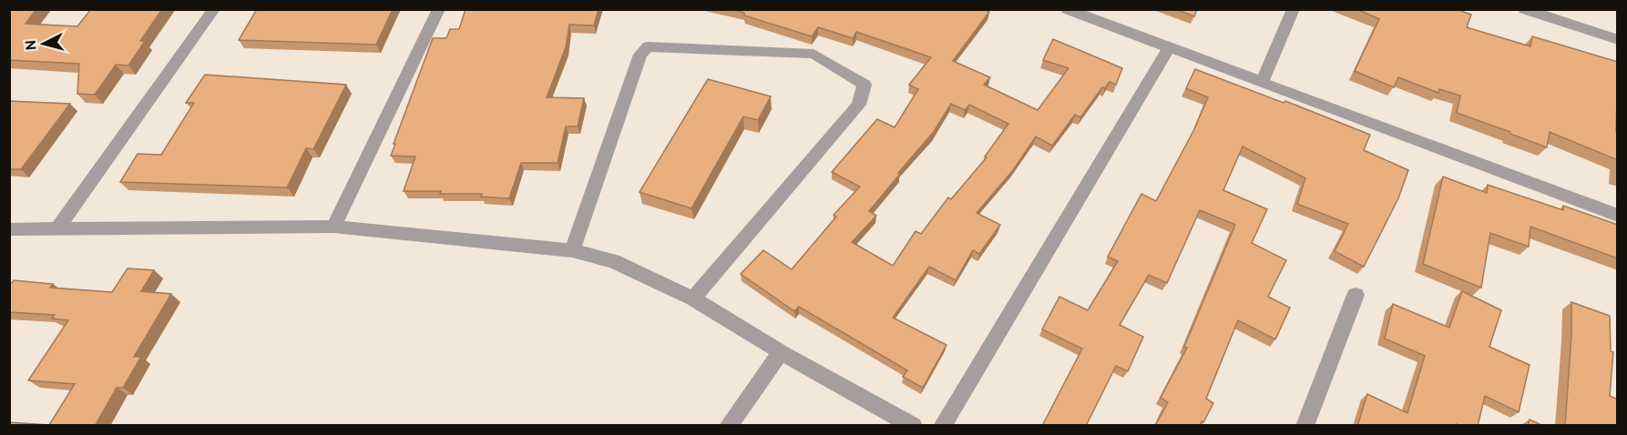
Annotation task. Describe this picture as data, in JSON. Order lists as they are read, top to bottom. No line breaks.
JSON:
{"north":"left"}
